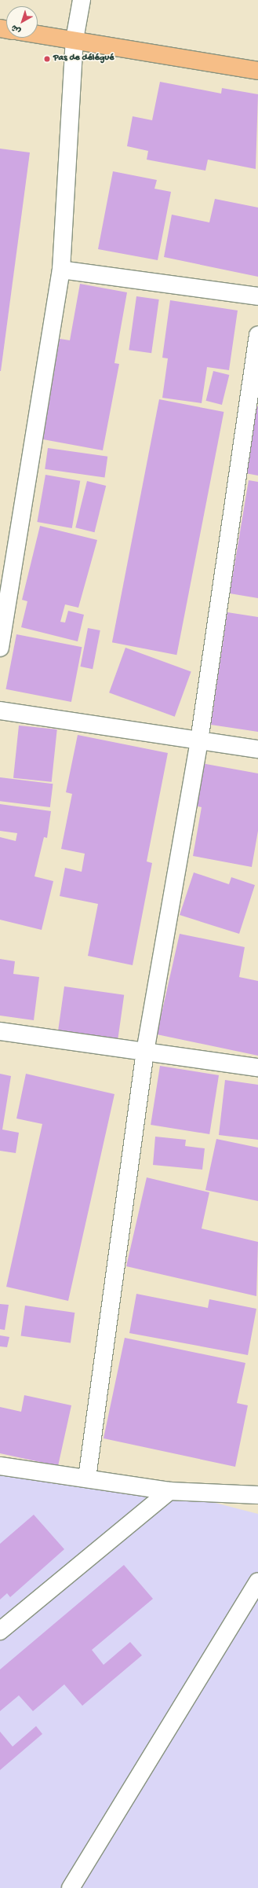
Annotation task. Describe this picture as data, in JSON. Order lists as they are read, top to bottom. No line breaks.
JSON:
{"places":["Pas de délégué"],"north":"bottom left"}
